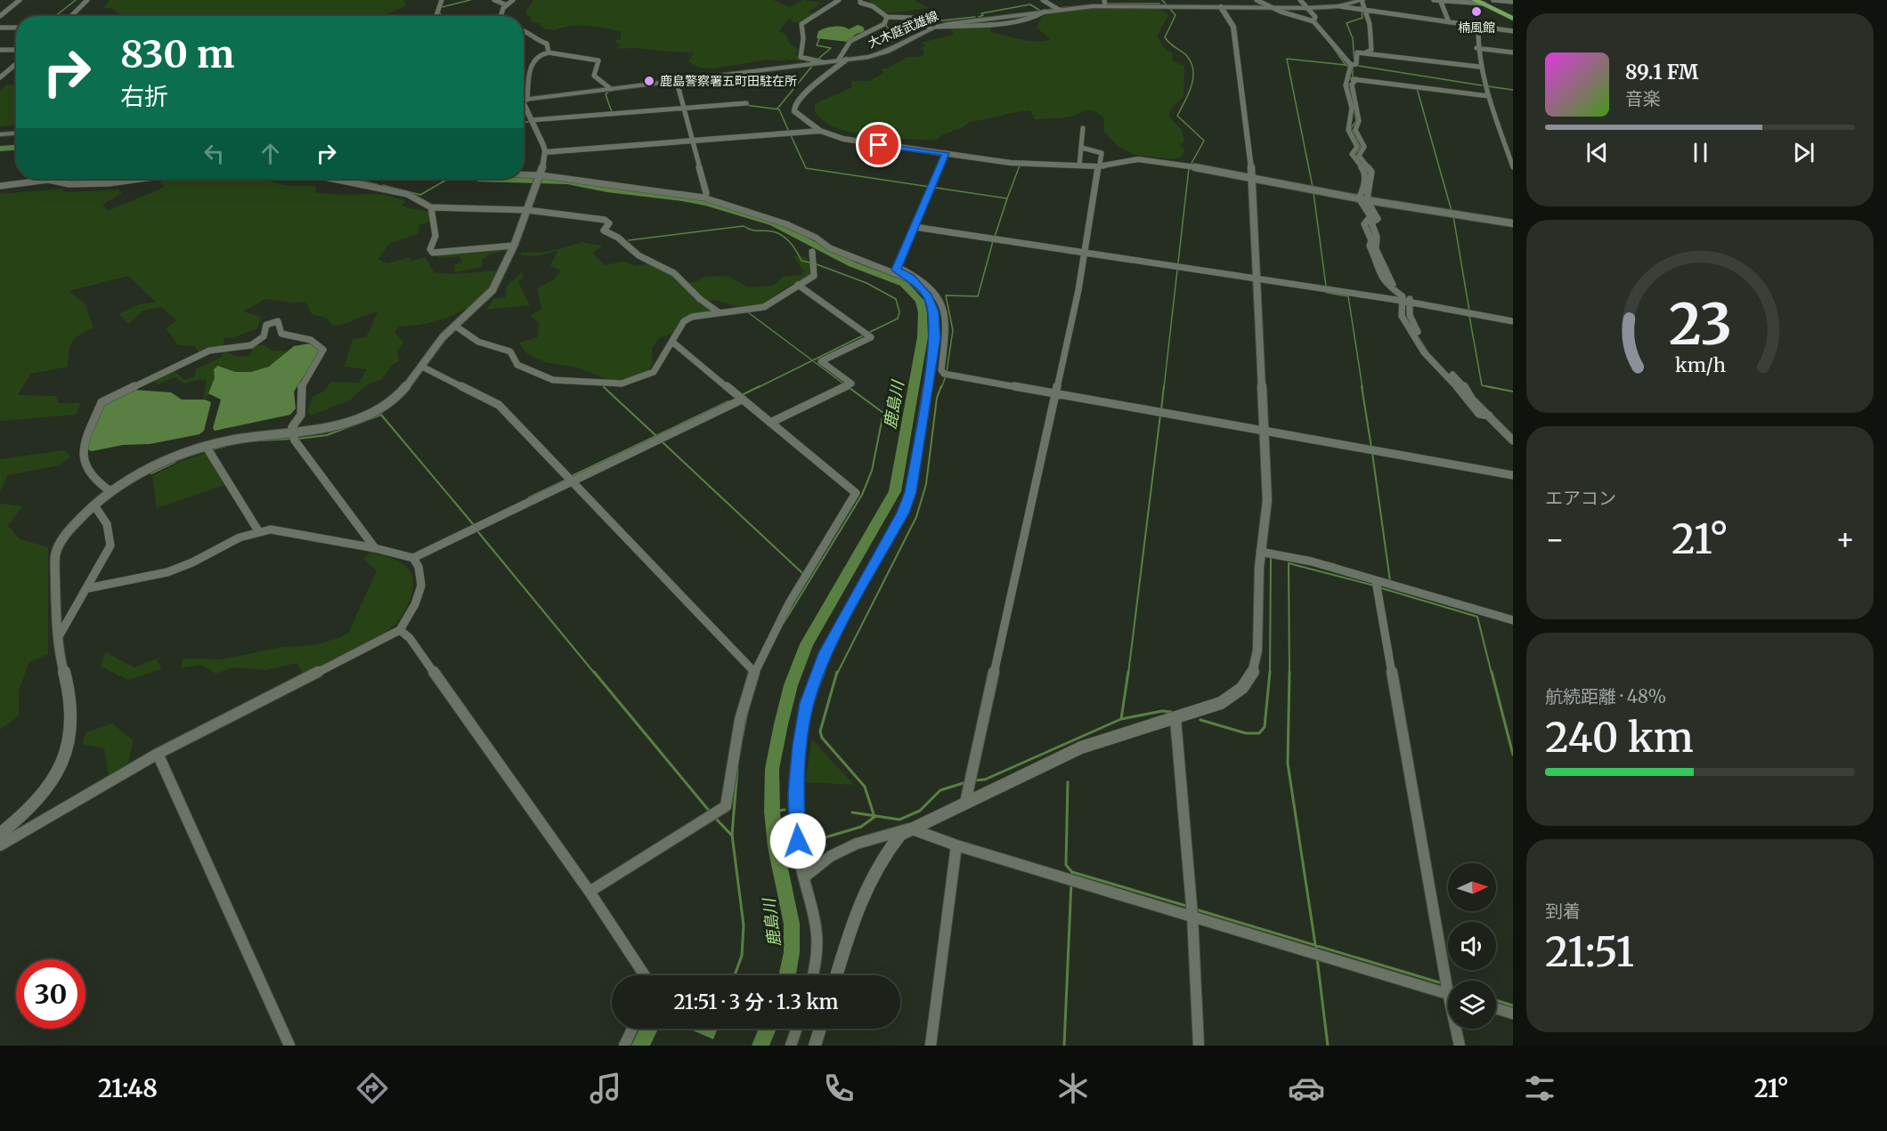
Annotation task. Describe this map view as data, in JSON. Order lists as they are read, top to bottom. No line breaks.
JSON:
{"streets":{"main road":["大木庭武雄線"]},"water":["鹿島川"],"places":["楠風館","鹿島警察署五町田駐在所"],"north":"right","page":{"turn":["830 m","右折"],"song":["89.1 FM","音楽"],"tile":["エアコン",["航続距離 · 48%","240 km"],["到着","21:51"]],"heat":["−","21°","+"],"limit":"30","trip":"21:51 · 3 分 · 1.3 km","tabs":["21:48","21°"],"gauge":["23","km/h"]}}
